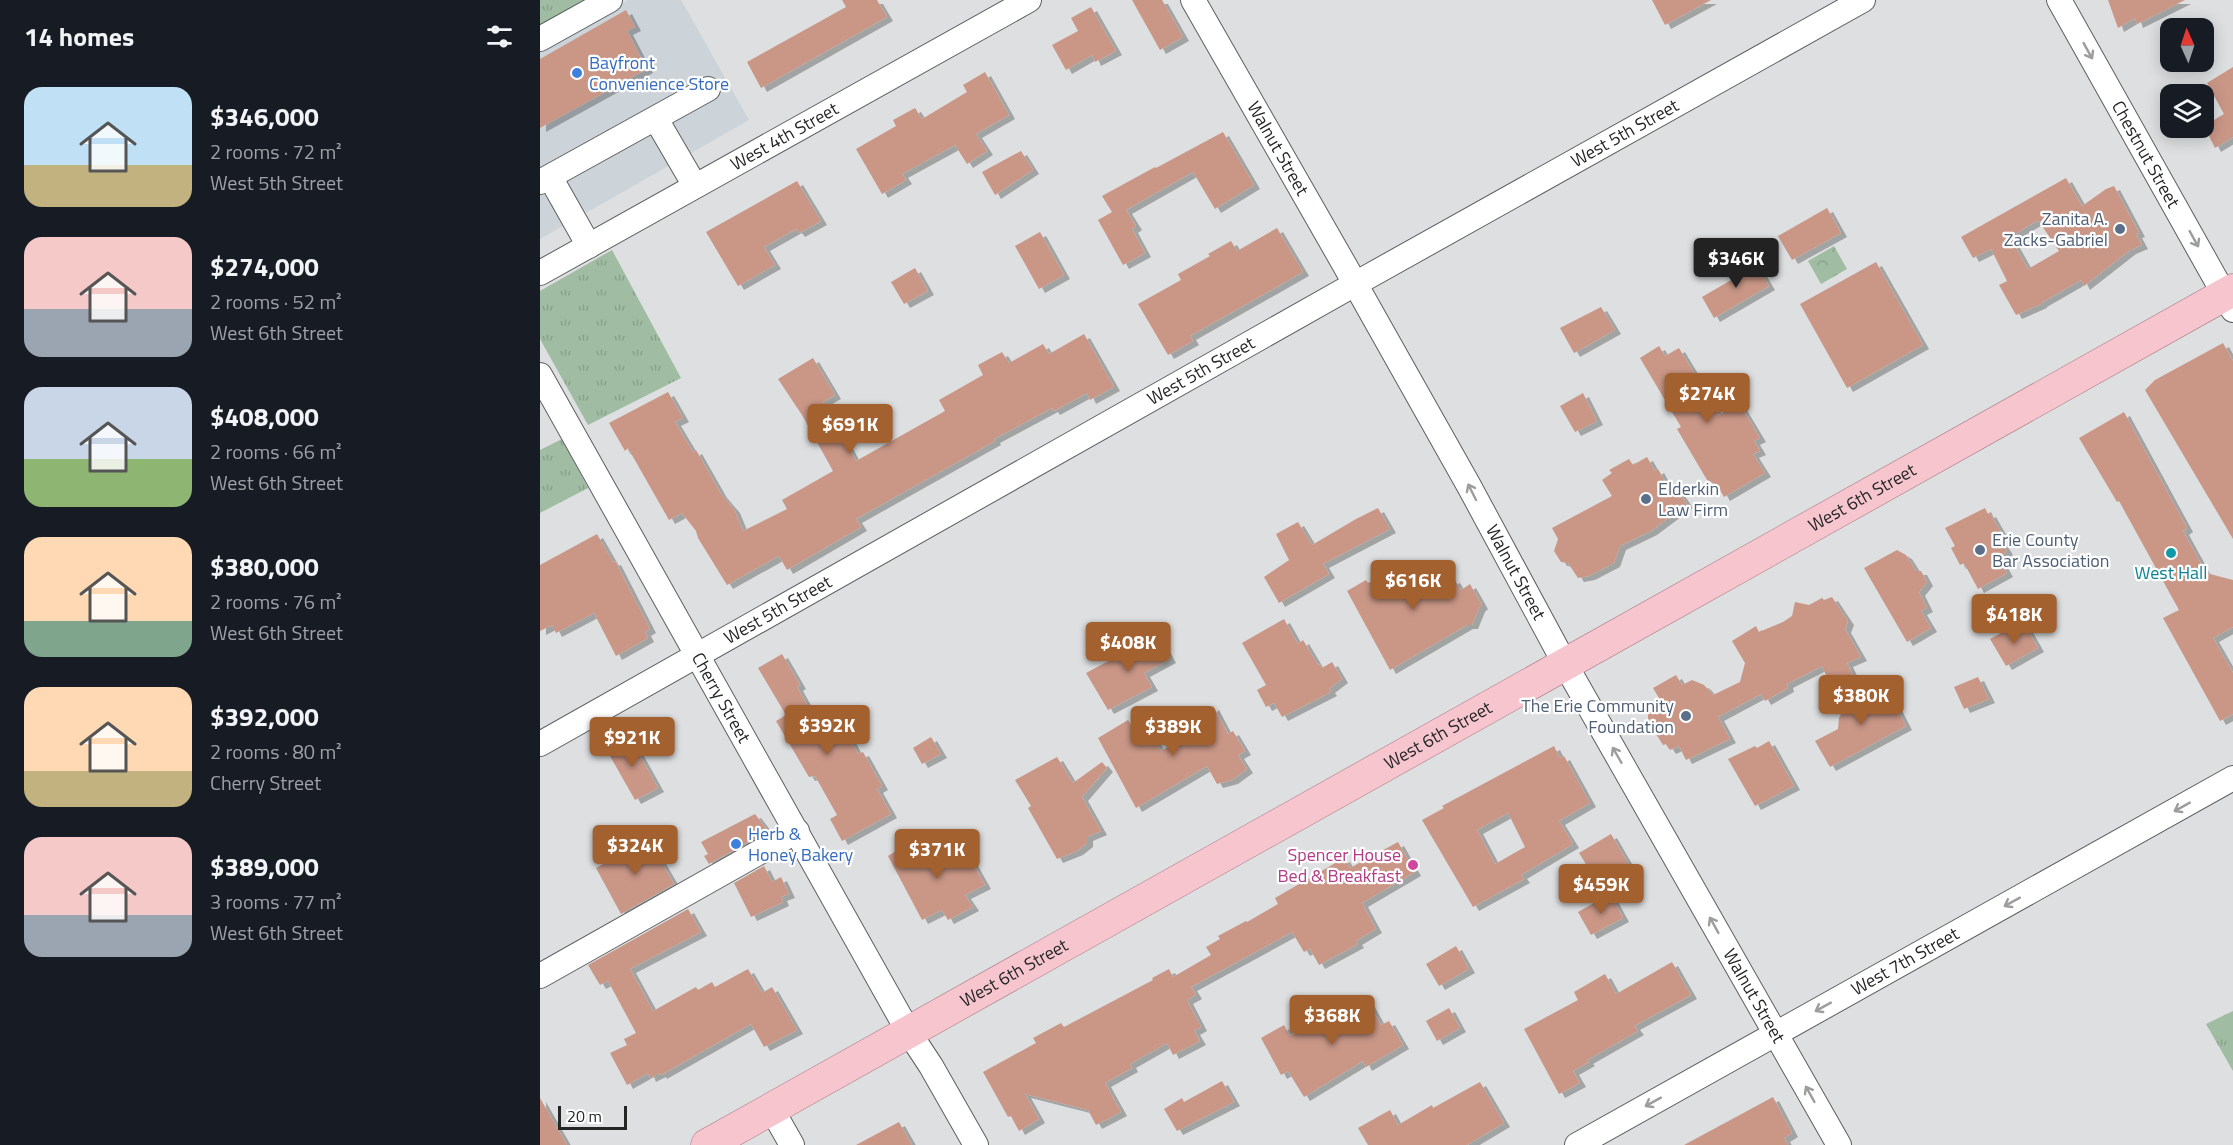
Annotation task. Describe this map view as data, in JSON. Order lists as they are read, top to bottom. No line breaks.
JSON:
{"streets":{"main road":["West 6th Street"],"street":["West 5th Street","West 4th Street","Walnut Street","Chestnut Street","Cherry Street","West 7th Street"]},"crossings":[["West 5th Street","Walnut Street"],["West 5th Street","Cherry Street"],["Walnut Street","West 6th Street"],["Walnut Street","West 7th Street"],["Chestnut Street","West 6th Street"],["West 6th Street","Cherry Street"]],"one_way":["Walnut Street","Chestnut Street","West 7th Street"],"places":["Bayfront Convenience Store","Zanita A. Zacks-Gabriel","Elderkin Law Firm","Erie County Bar Association","West Hall","The Erie Community Foundation","Herb & Honey Bakery","Spencer House Bed & Breakfast"],"scale_bar":"20 m","north":"top","page":{"heading":"14 homes","list":[{"name":"$346,000","note":"2 rooms · 72 m² · West 5th Street"},{"name":"$274,000","note":"2 rooms · 52 m² · West 6th Street"},{"name":"$408,000","note":"2 rooms · 66 m² · West 6th Street"},{"name":"$380,000","note":"2 rooms · 76 m² · West 6th Street"},{"name":"$392,000","note":"2 rooms · 80 m² · Cherry Street"},{"name":"$389,000","note":"3 rooms · 77 m² · West 6th Street"}],"price":["$346K","$274K","$691K","$616K","$418K","$408K","$380K","$392K","$389K","$921K","$324K","$371K","$459K","$368K"],"scale":"20 m"}}
